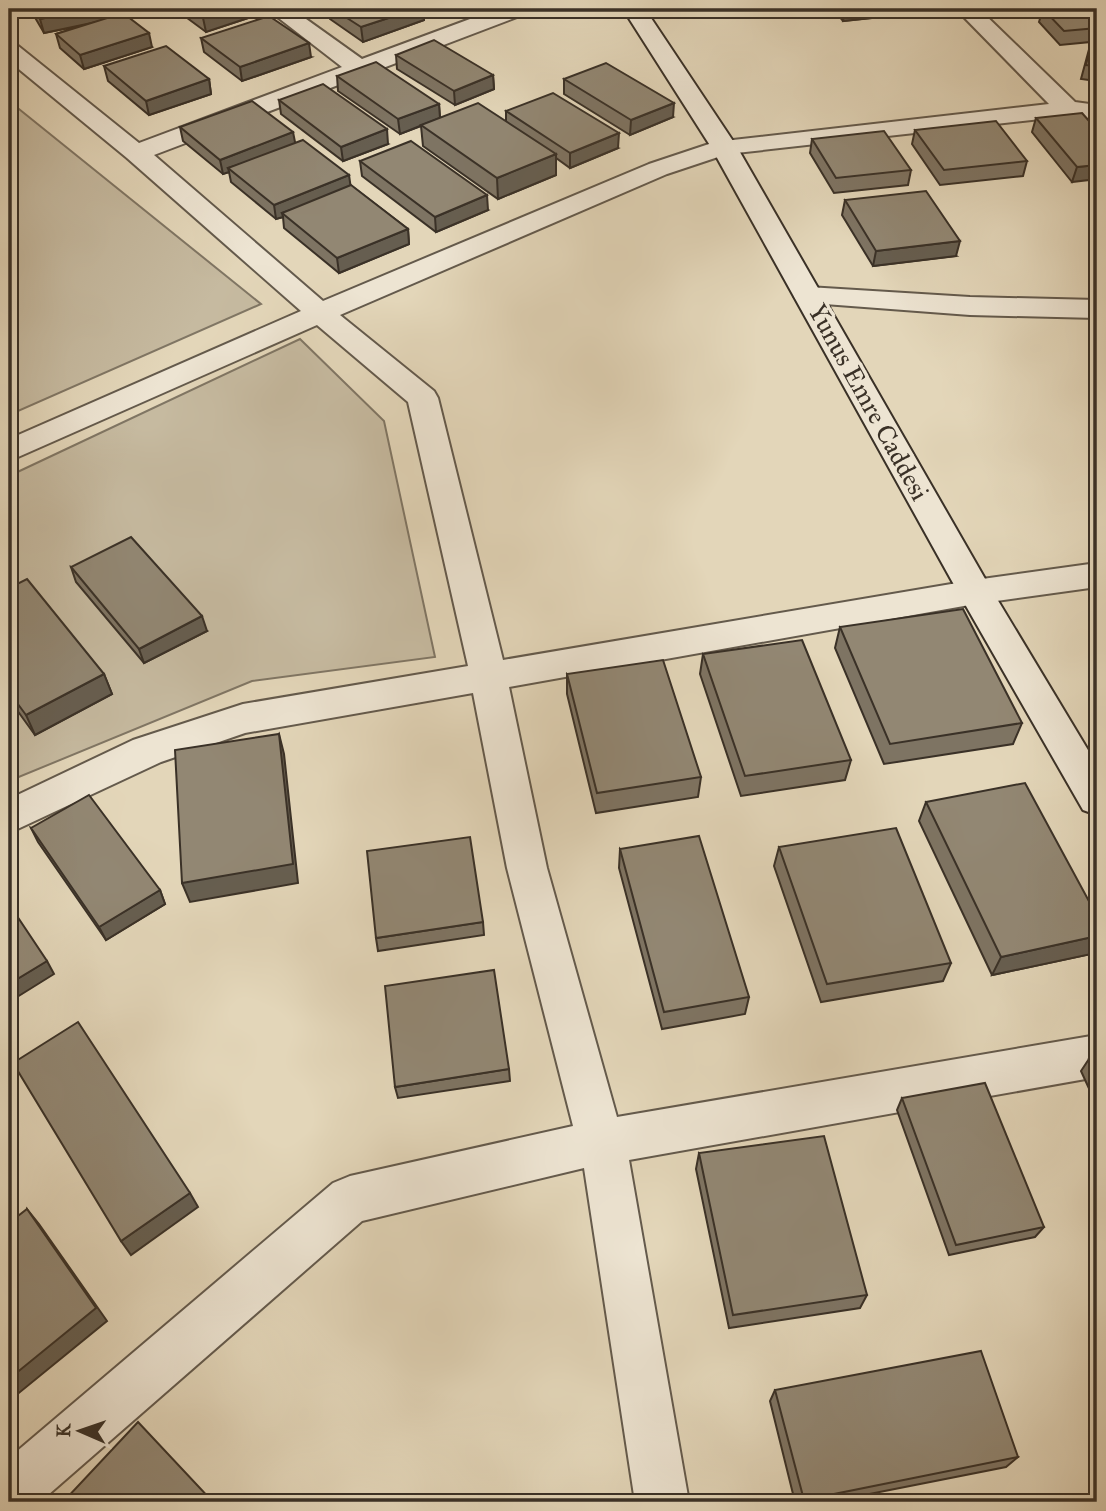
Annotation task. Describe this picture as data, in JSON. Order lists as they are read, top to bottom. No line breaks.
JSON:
{"streets":{"street":["Yunus Emre Caddesi"]},"north":"left"}
